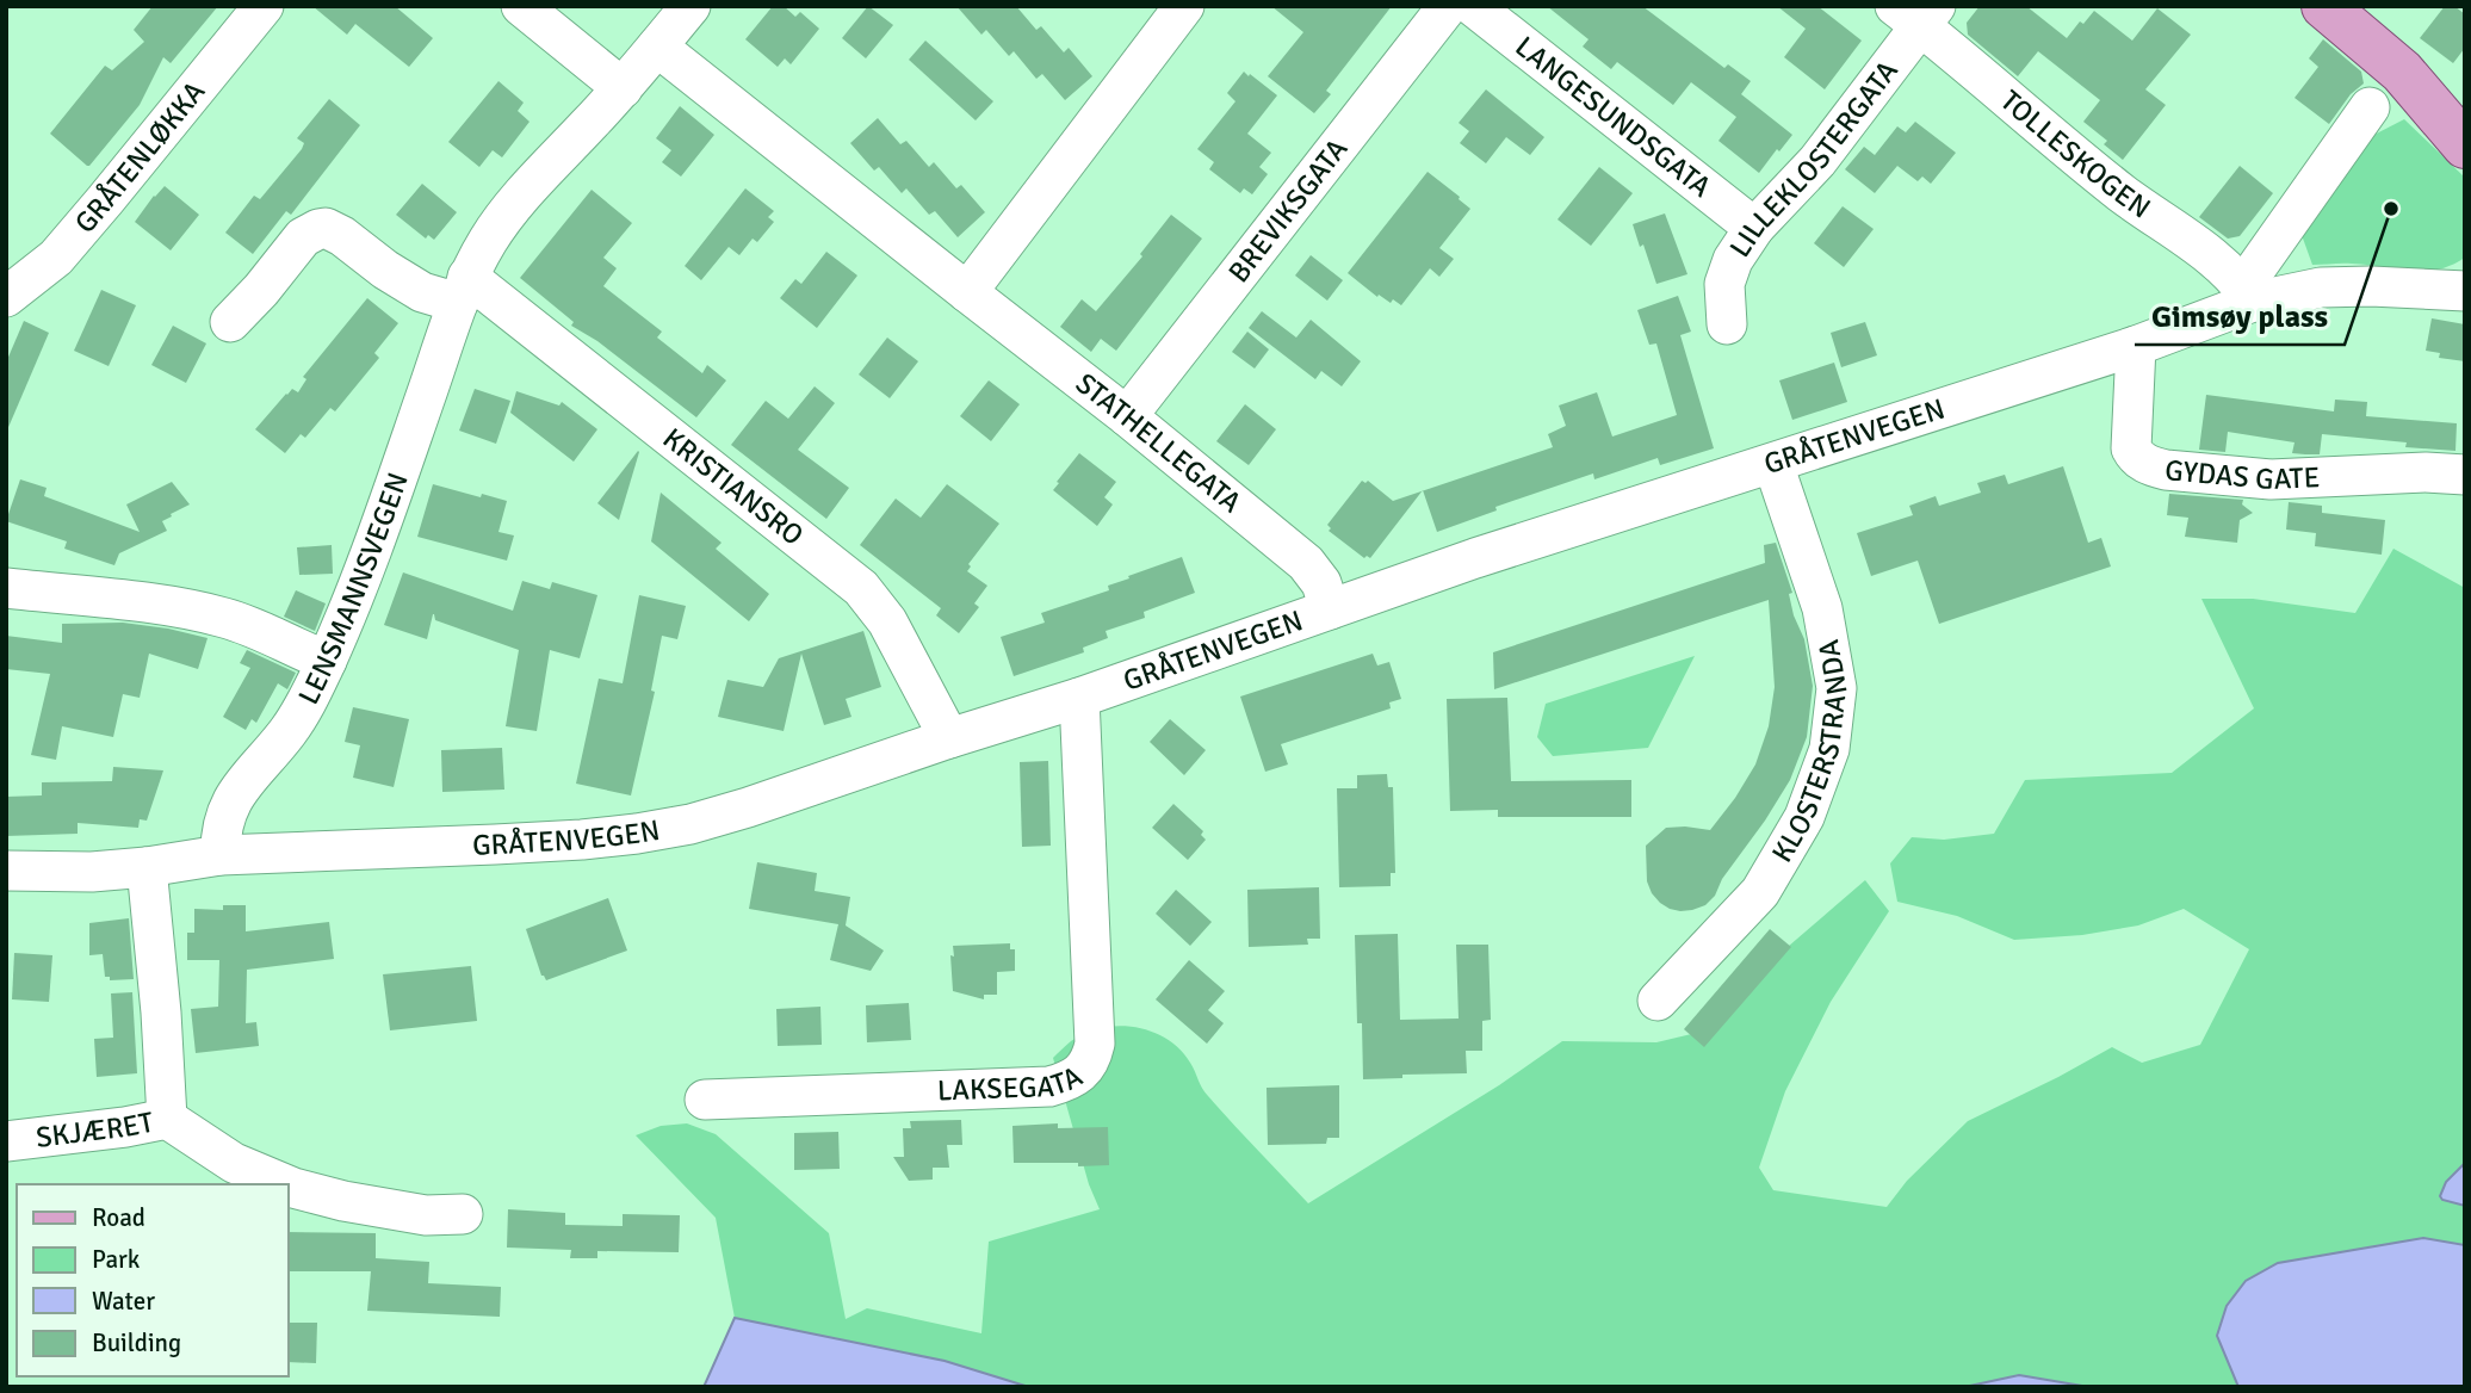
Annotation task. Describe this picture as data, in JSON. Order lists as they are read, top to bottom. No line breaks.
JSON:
{"streets":{"street":["LANGESUNDSGATA","TOLLESKOGEN","GRÅTENLØKKA","LILLEKLOSTERGATA","BREVIKSGATA","GRÅTENVEGEN","STATHELLEGATA","GYDAS GATE","KRISTIANSRO","LENSMANNSVEGEN","KLOSTERSTRANDA","LAKSEGATA","SKJÆRET"]},"crossings":[["LANGESUNDSGATA","LILLEKLOSTERGATA"],["TOLLESKOGEN","LILLEKLOSTERGATA"],["TOLLESKOGEN","GRÅTENVEGEN"],["BREVIKSGATA","STATHELLEGATA"],["GRÅTENVEGEN","STATHELLEGATA"],["GRÅTENVEGEN","GYDAS GATE"],["GRÅTENVEGEN","KRISTIANSRO"],["GRÅTENVEGEN","LENSMANNSVEGEN"],["GRÅTENVEGEN","KLOSTERSTRANDA"],["GRÅTENVEGEN","LAKSEGATA"],["STATHELLEGATA","LENSMANNSVEGEN"],["KRISTIANSRO","LENSMANNSVEGEN"]],"places":["Gimsøy plass"],"legend":["Road","Park","Water","Building"]}
